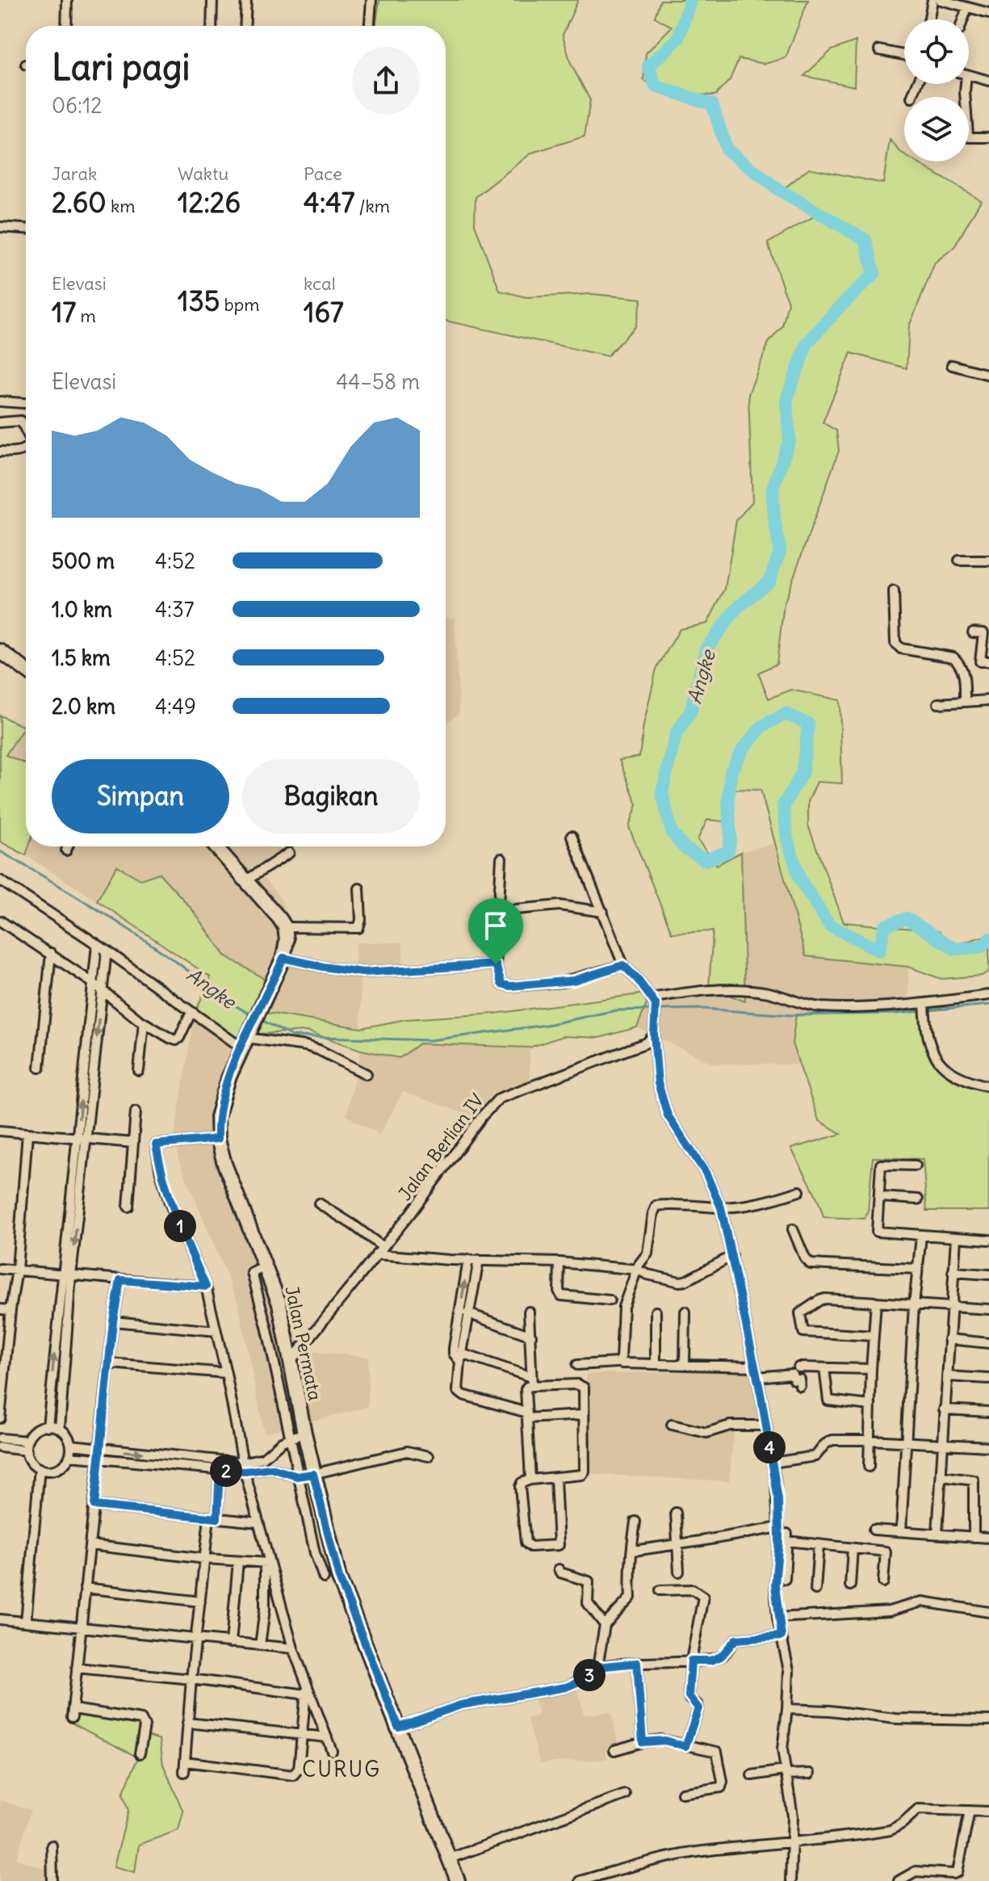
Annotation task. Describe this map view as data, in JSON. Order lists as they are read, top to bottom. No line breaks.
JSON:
{"streets":{"main road":["Jalan Permata"],"street":["Jalan Berlian IV"]},"crossings":[["Jalan Berlian IV","Jalan Permata"]],"districts":["CURUG"],"water":["Angke"],"page":{"heading":["Lari pagi","06:12"],"stats":[["Jarak","2.60 km"],["Waktu","12:26"],["Pace","4:47 /km"],["Elevasi","17 m"],["135 bpm"],["kcal","167"]],"chart":["Elevasi","44–58 m"],"list":[{"name":"500 m","note":"4:52"},{"name":"1.0 km","note":"4:37"},{"name":"1.5 km","note":"4:52"},{"name":"2.0 km","note":"4:49"}],"buttons":["Simpan","Bagikan"],"pins":["1","4","2","3"]}}
